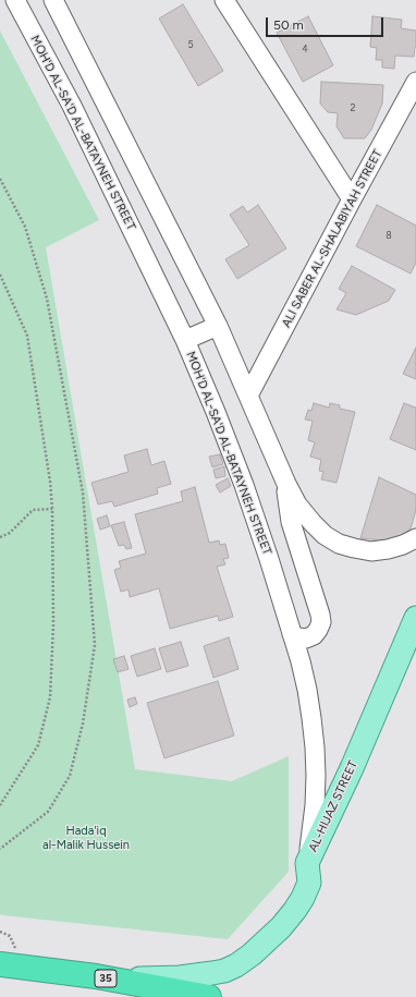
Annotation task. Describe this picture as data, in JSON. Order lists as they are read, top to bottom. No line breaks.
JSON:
{"streets":{"highway":["35"],"main road":["AL-HIJAZ STREET"],"street":["MOH'D AL-SA'D AL-BATAYNEH STREET","ALI SABER AL-SHALABIYAH STREET"]},"crossings":[["MOH'D AL-SA'D AL-BATAYNEH STREET","AL-HIJAZ STREET"],["AL-HIJAZ STREET","35"]],"parks":["Hada'iq al-Malik Hussein"],"house_numbers":["5","4","2","8"],"scale_bar":"50 m"}
